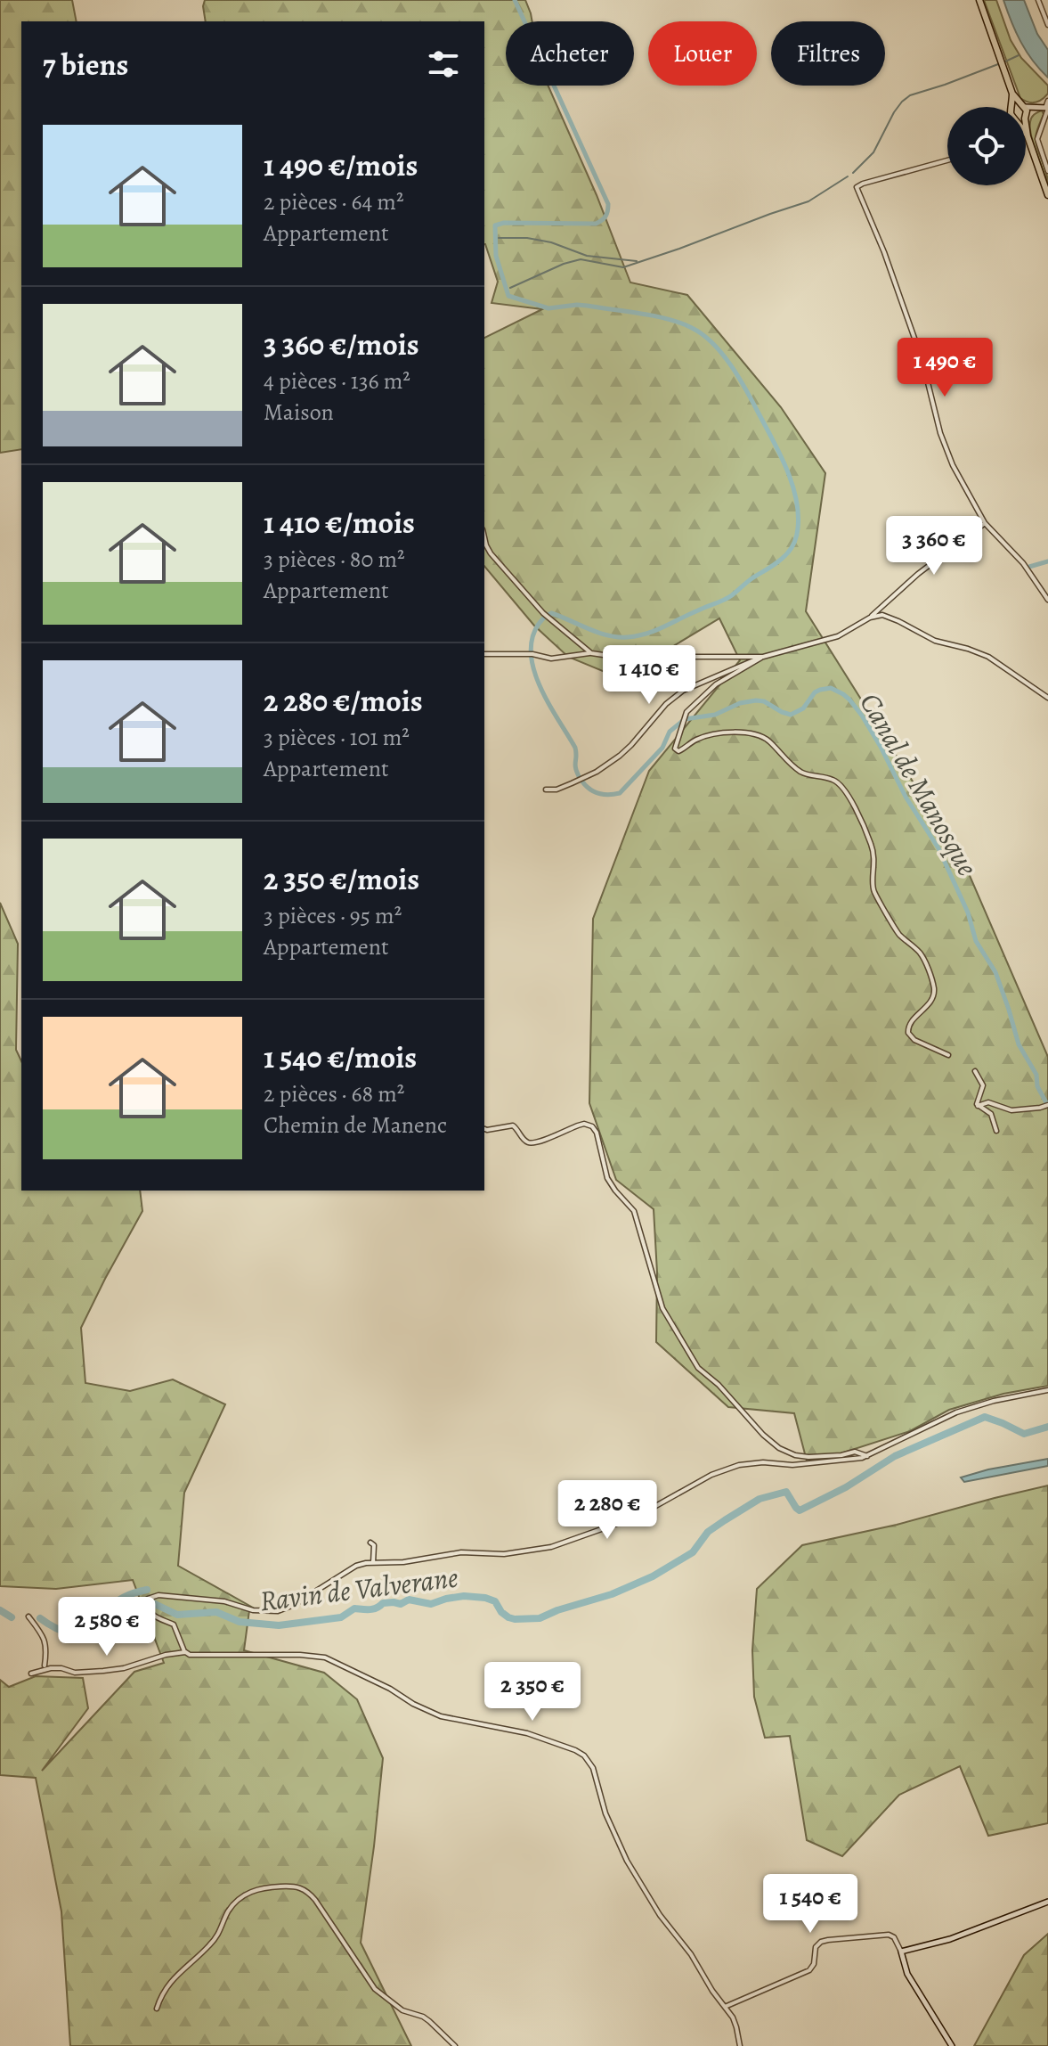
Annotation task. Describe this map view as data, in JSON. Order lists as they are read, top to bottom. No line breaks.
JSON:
{"water":["Canal de Manosque","Ravin de Valverane"],"page":{"chip":["Acheter","Louer","Filtres"],"heading":"7 biens","list":[{"name":"1 490 €/mois","note":"2 pièces · 64 m² · Appartement"},{"name":"3 360 €/mois","note":"4 pièces · 136 m² · Maison"},{"name":"1 410 €/mois","note":"3 pièces · 80 m² · Appartement"},{"name":"2 280 €/mois","note":"3 pièces · 101 m² · Appartement"},{"name":"2 350 €/mois","note":"3 pièces · 95 m² · Appartement"},{"name":"1 540 €/mois","note":"2 pièces · 68 m² · Chemin de Manenc"}],"price":["1 490 €","3 360 €","1 410 €","2 280 €","2 580 €","2 350 €","1 540 €"]}}
